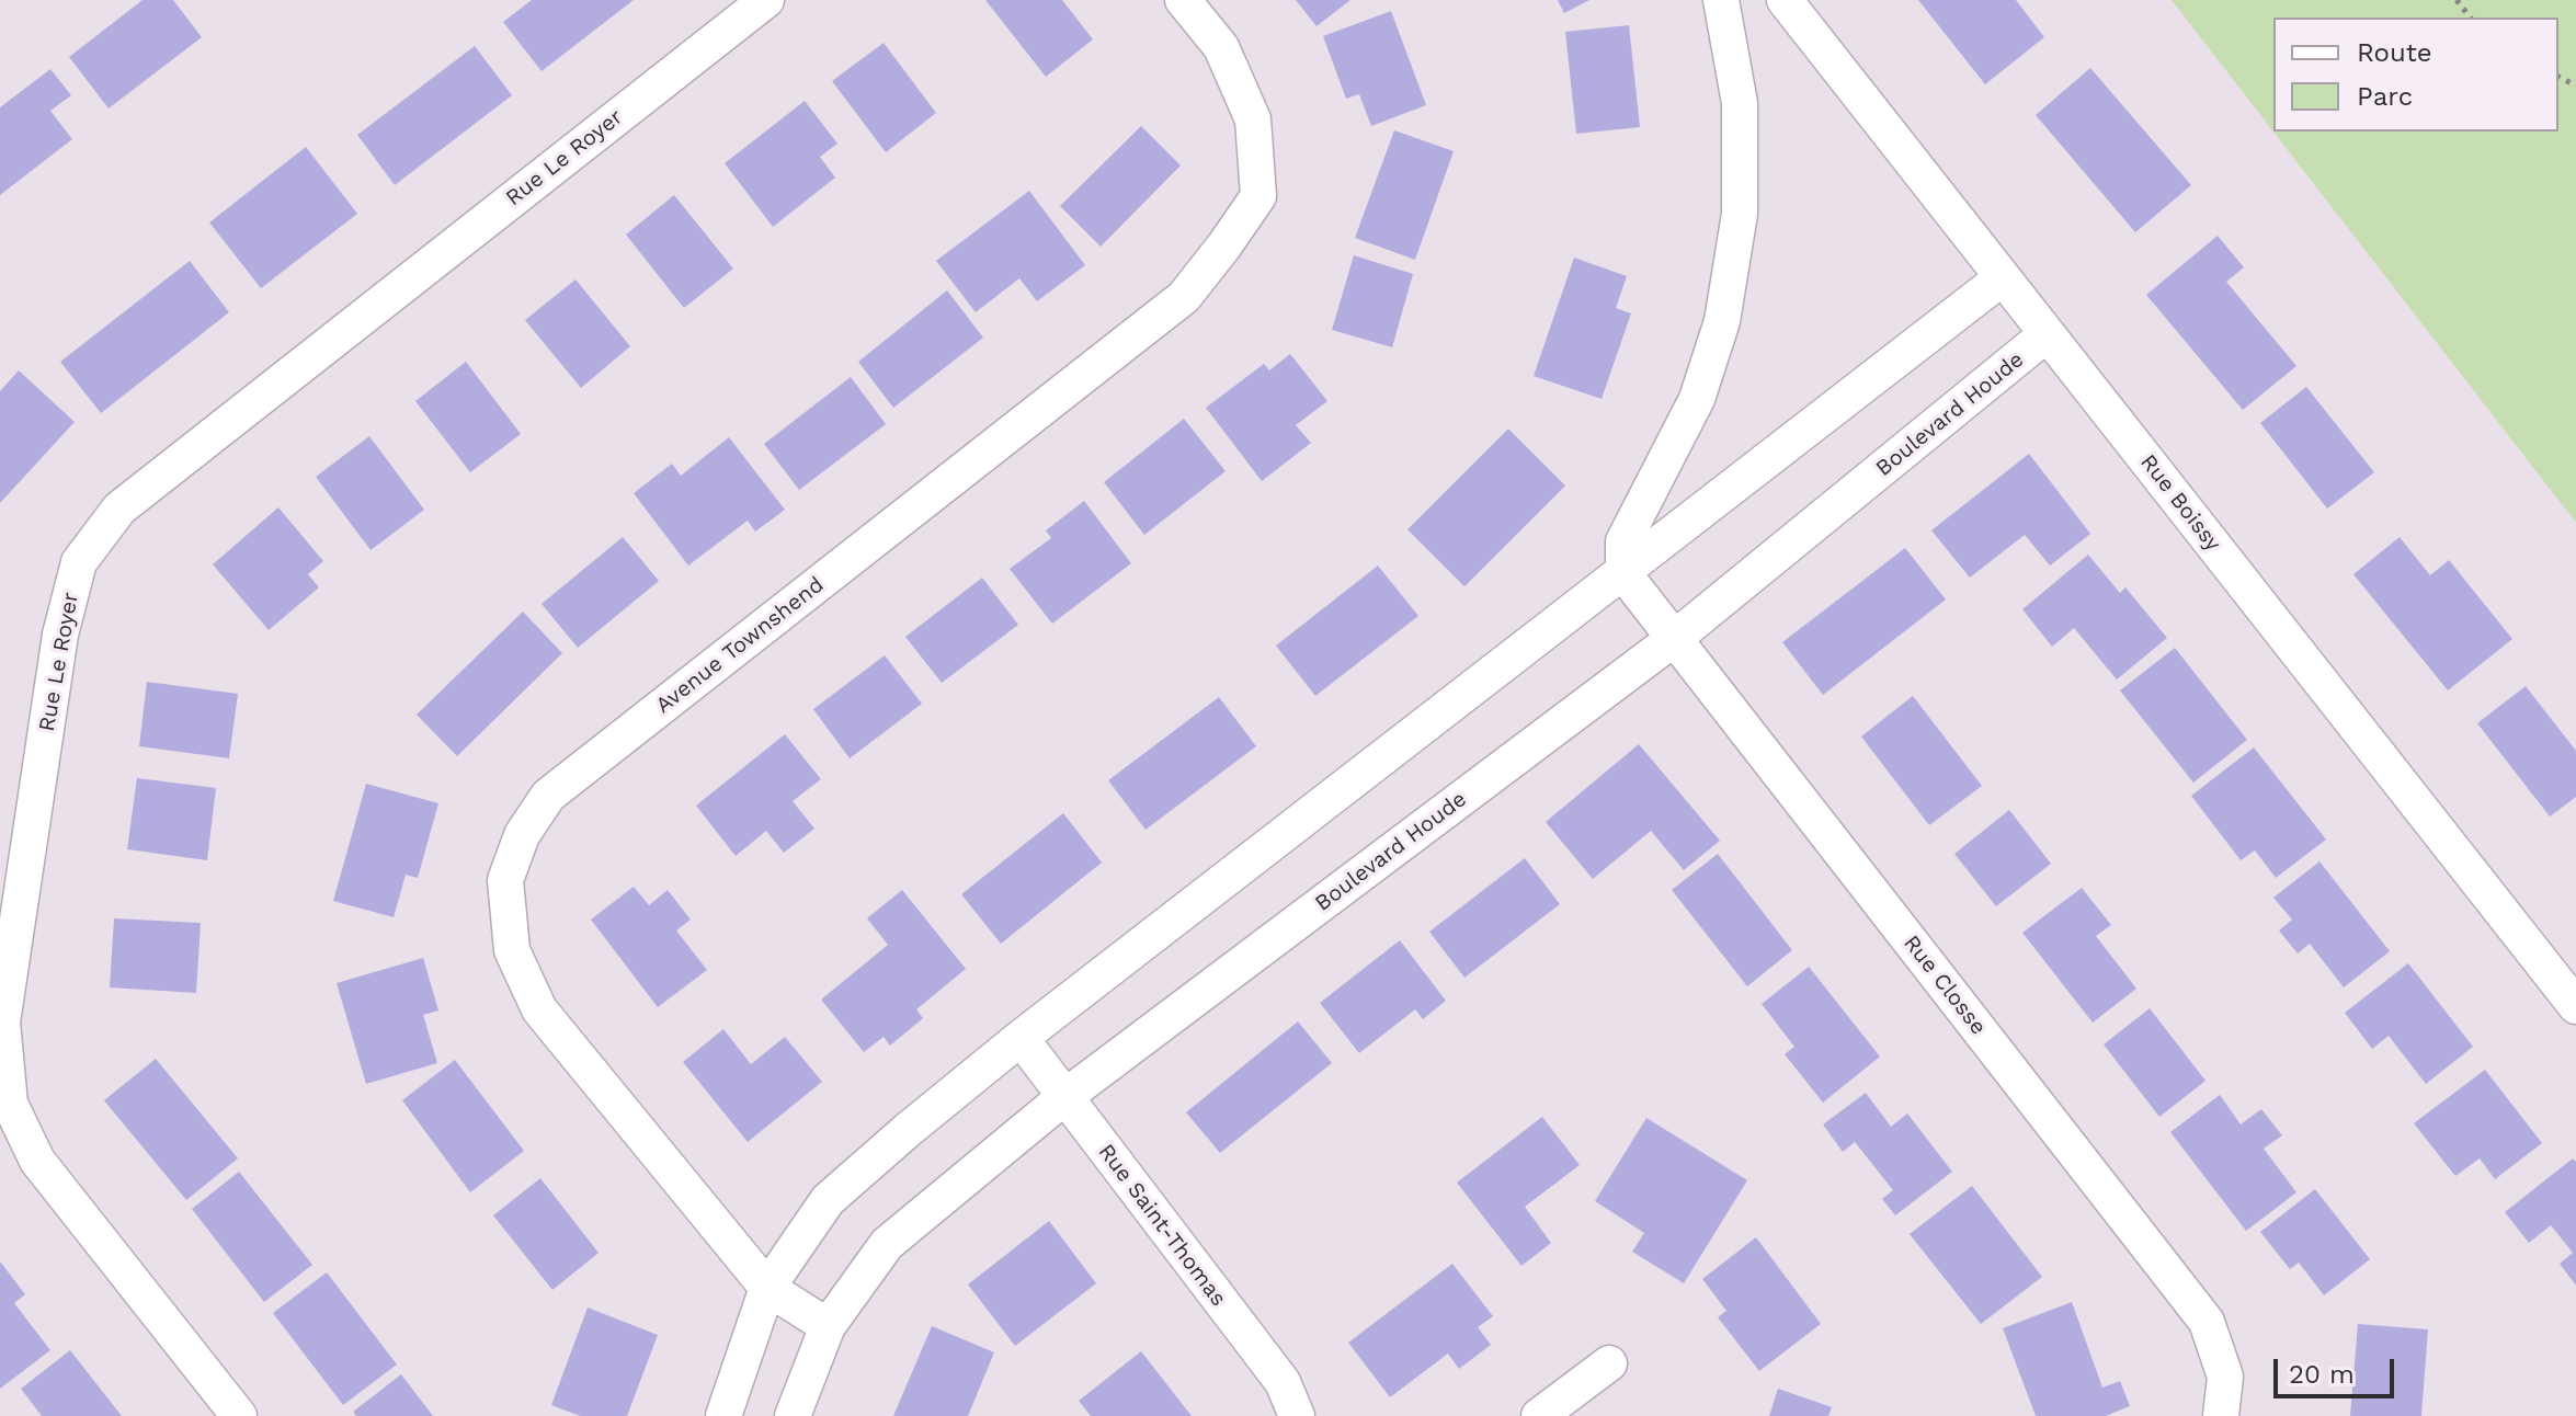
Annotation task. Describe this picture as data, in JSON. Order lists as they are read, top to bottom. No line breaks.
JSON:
{"streets":{"street":["Rue Le Royer","Boulevard Houde","Rue Boissy","Avenue Townshend","Rue Closse","Rue Saint-Thomas"]},"crossings":[["Boulevard Houde","Rue Boissy"],["Boulevard Houde","Avenue Townshend"],["Boulevard Houde","Rue Closse"],["Boulevard Houde","Rue Saint-Thomas"]],"legend":["Route","Parc"],"scale_bar":"20 m"}
